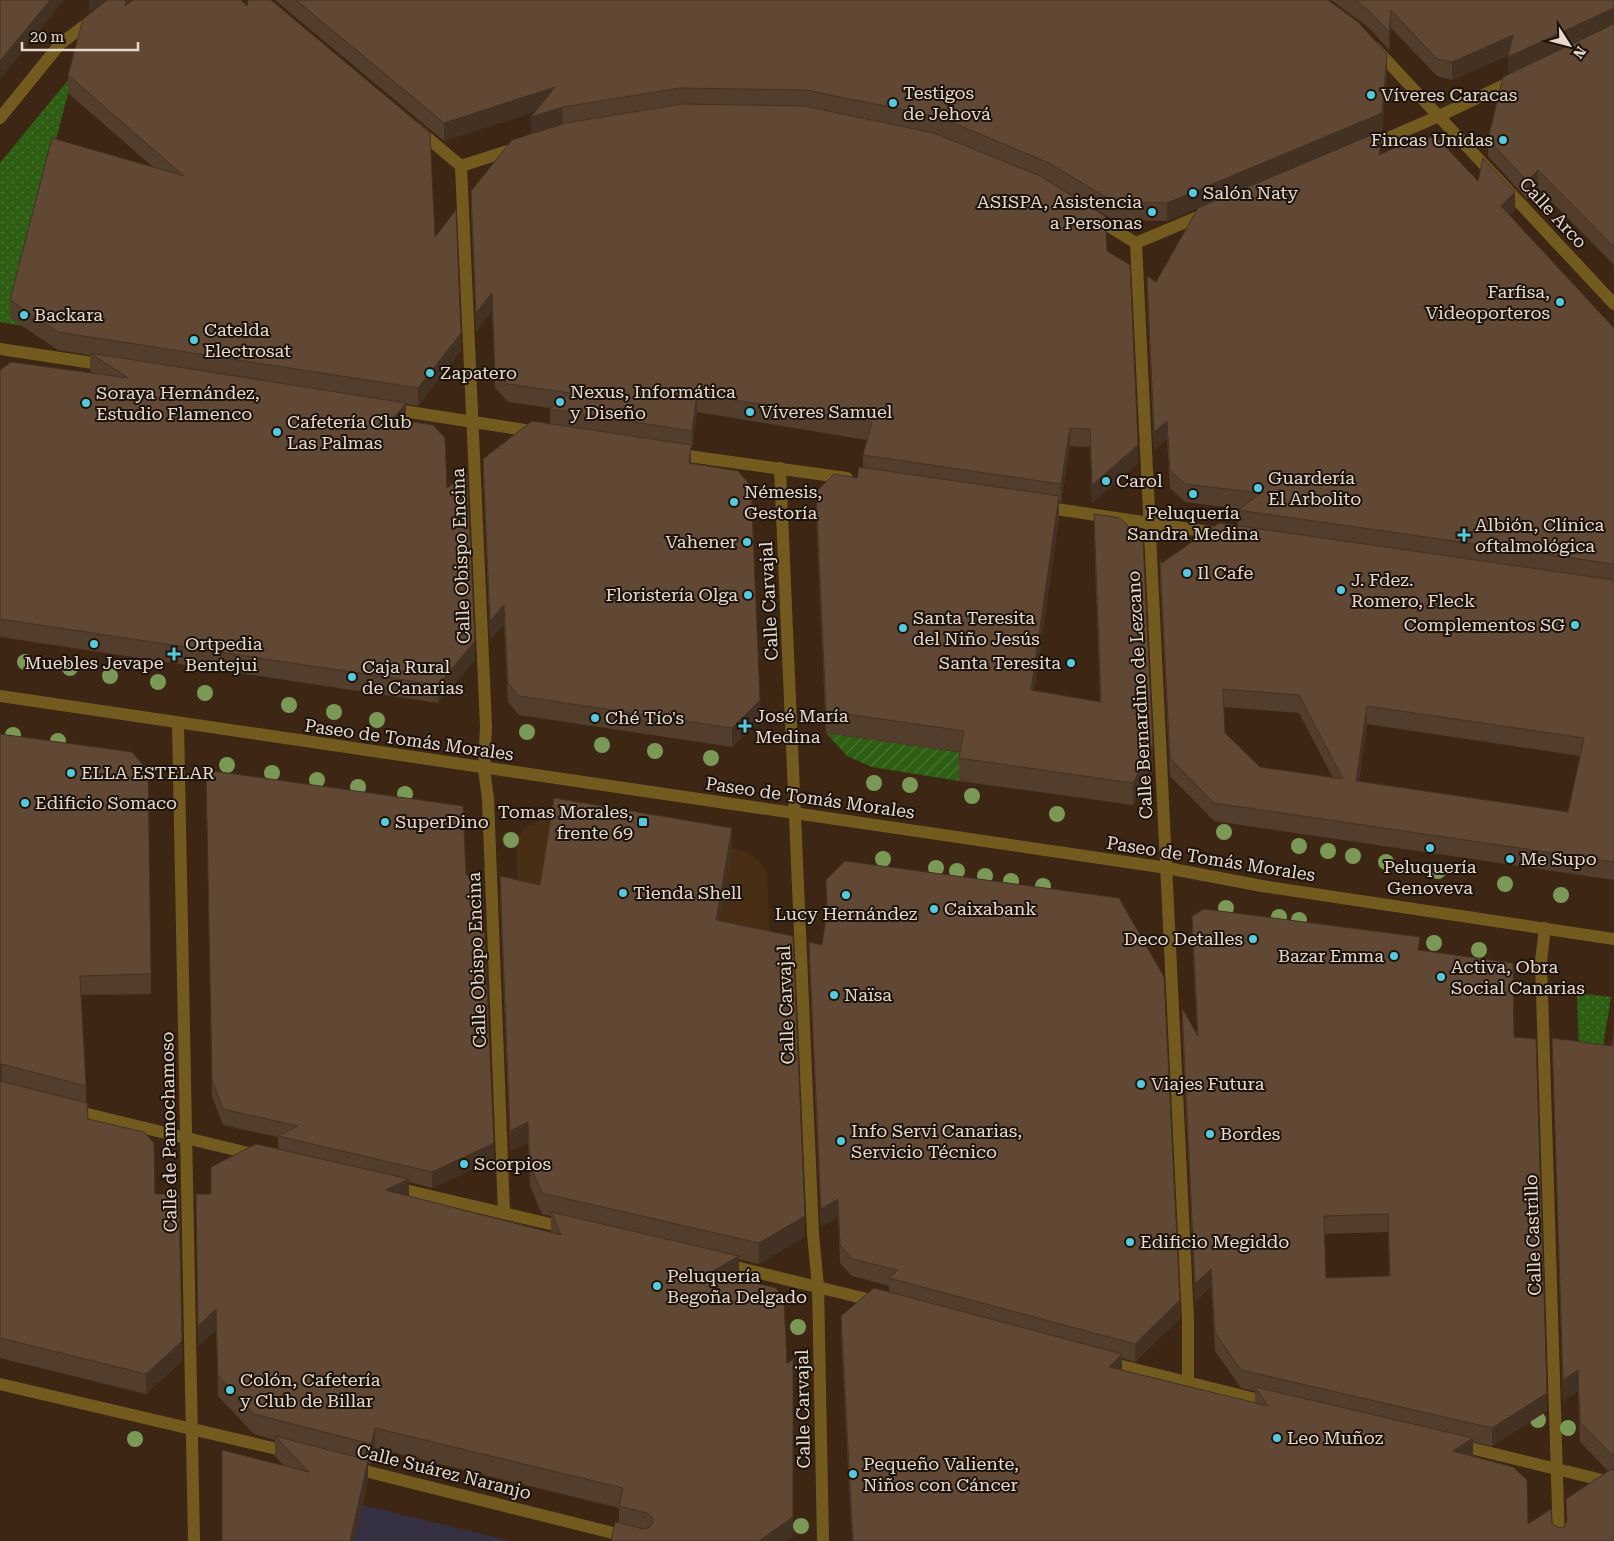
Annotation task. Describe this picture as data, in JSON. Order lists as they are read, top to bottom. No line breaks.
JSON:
{"streets":{"street":["Calle Arco","Calle Obispo Encina","Calle Carvajal","Calle Bernardino de Lezcano","Paseo de Tomás Morales","Calle de Pamochamoso","Calle Castrillo","Calle Suárez Naranjo"]},"crossings":[["Calle Obispo Encina","Paseo de Tomás Morales"],["Calle Carvajal","Paseo de Tomás Morales"],["Calle Bernardino de Lezcano","Paseo de Tomás Morales"],["Paseo de Tomás Morales","Calle de Pamochamoso"],["Paseo de Tomás Morales","Calle Castrillo"]],"places":{"other":["Víveres Caracas","Testigos de Jehová","Fincas Unidas","Salón Naty","ASISPA, Asistencia a Personas","Farfisa, Videoporteros","Backara","Catelda Electrosat","Zapatero","Nexus, Informática y Diseño","Soraya Hernández, Estudio Flamenco","Víveres Samuel","Cafetería Club Las Palmas","Carol","Guardería El Arbolito","Peluquería Sandra Medina","Némesis, Gestoría","Vahener","Il Cafe","J. Fdez. Romero, Fleck","Floristería Olga","Complementos SG","Santa Teresita del Niño Jesús","Muebles Jevape","Santa Teresita","Caja Rural de Canarias","Ché Tío's","ELLA ESTELAR","Edificio Somaco","SuperDino","Peluquería Genoveva","Me Supo","Tienda Shell","Lucy Hernández","Caixabank","Deco Detalles","Bazar Emma","Activa, Obra Social Canarias","Naïsa","Viajes Futura","Bordes","Info Servi Canarias, Servicio Técnico","Scorpios","Edificio Megiddo","Peluquería Begoña Delgado","Colón, Cafetería y Club de Billar","Leo Muñoz","Pequeño Valiente, Niños con Cáncer"],"health":["Albión, Clínica oftalmológica","Ortpedia Bentejui","José María Medina"],"transit":["Tomas Morales, frente 69"]},"scale_bar":"20 m","north":"bottom right"}
